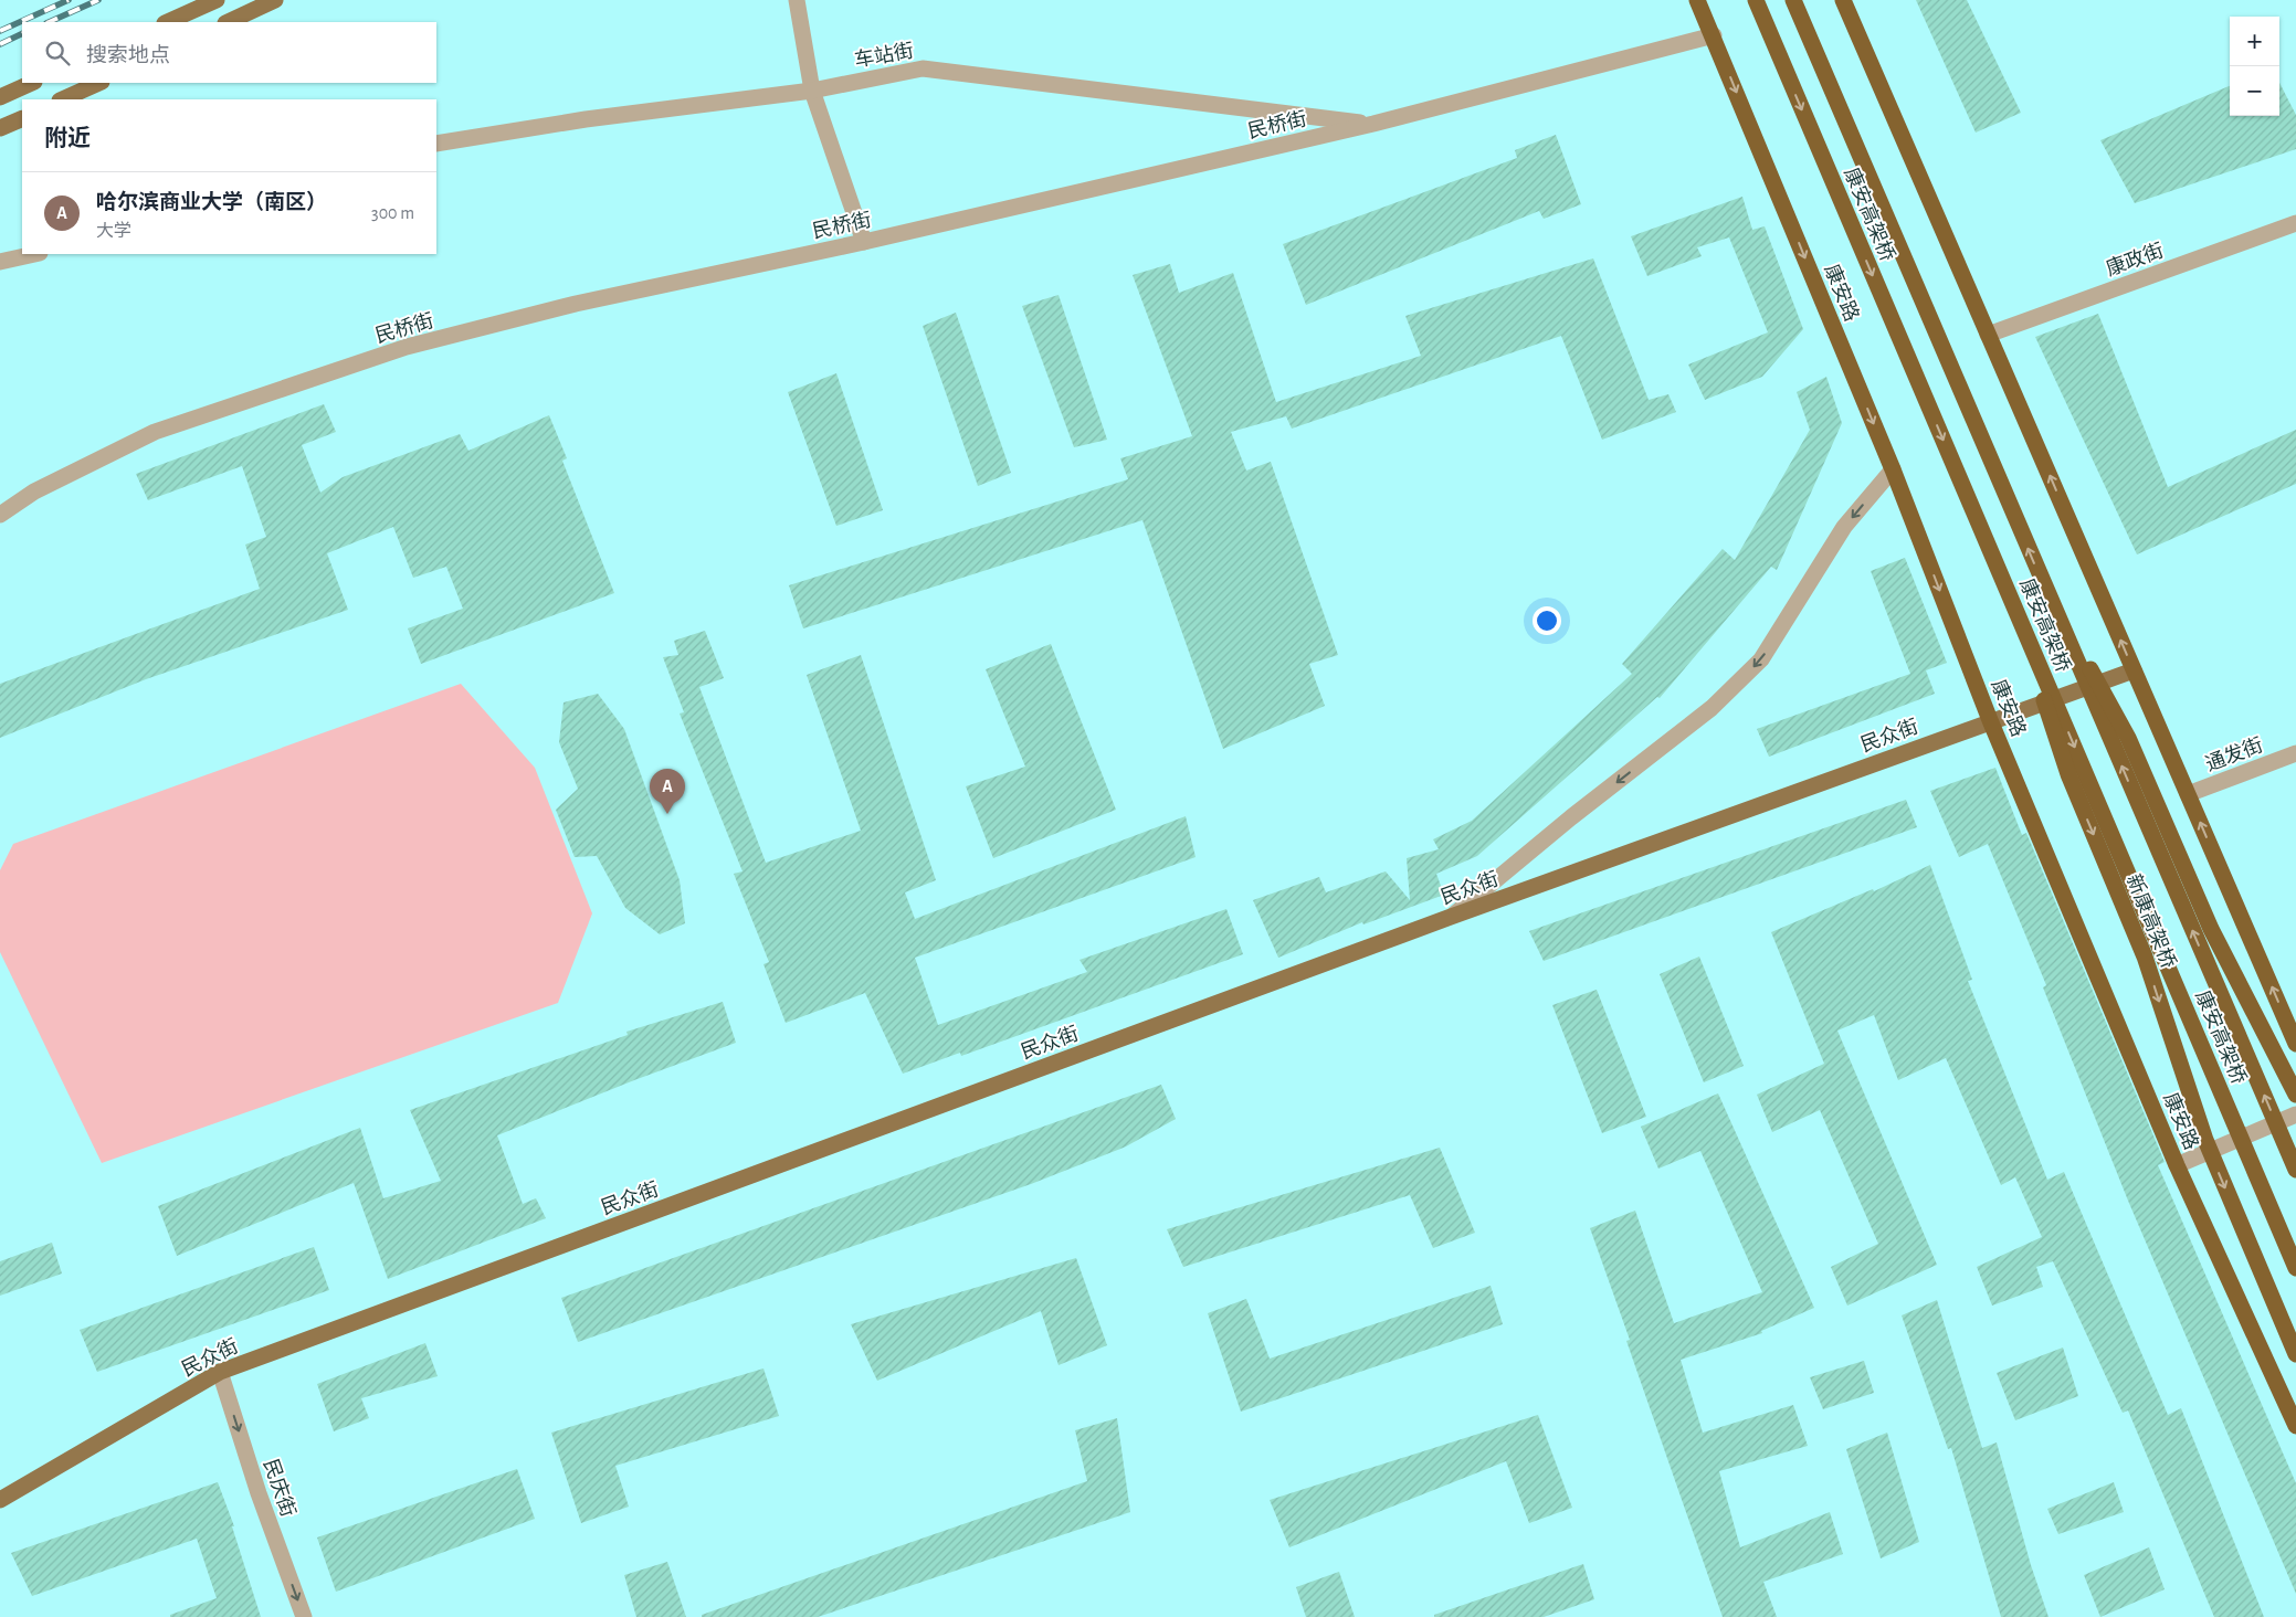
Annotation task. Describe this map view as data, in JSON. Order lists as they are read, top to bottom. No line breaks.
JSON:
{"streets":{"highway":["康安高架桥","康安路","新康高架桥"],"main road":["民众街"],"street":["车站街","民桥街","康政街","通发街","民庆街"]},"crossings":[["车站街","民桥街"],["民桥街","康安路"],["康安高架桥","新康高架桥"],["康安路","民众街"],["民众街","民庆街"]],"one_way":["民庆街"],"page":{"map_buttons":["+","−"],"search":"搜索地点","heading":"附近","list":[{"mark":"A","name":"哈尔滨商业大学（南区）","note":"大学","value":"300 m"}],"pins":"A"}}
